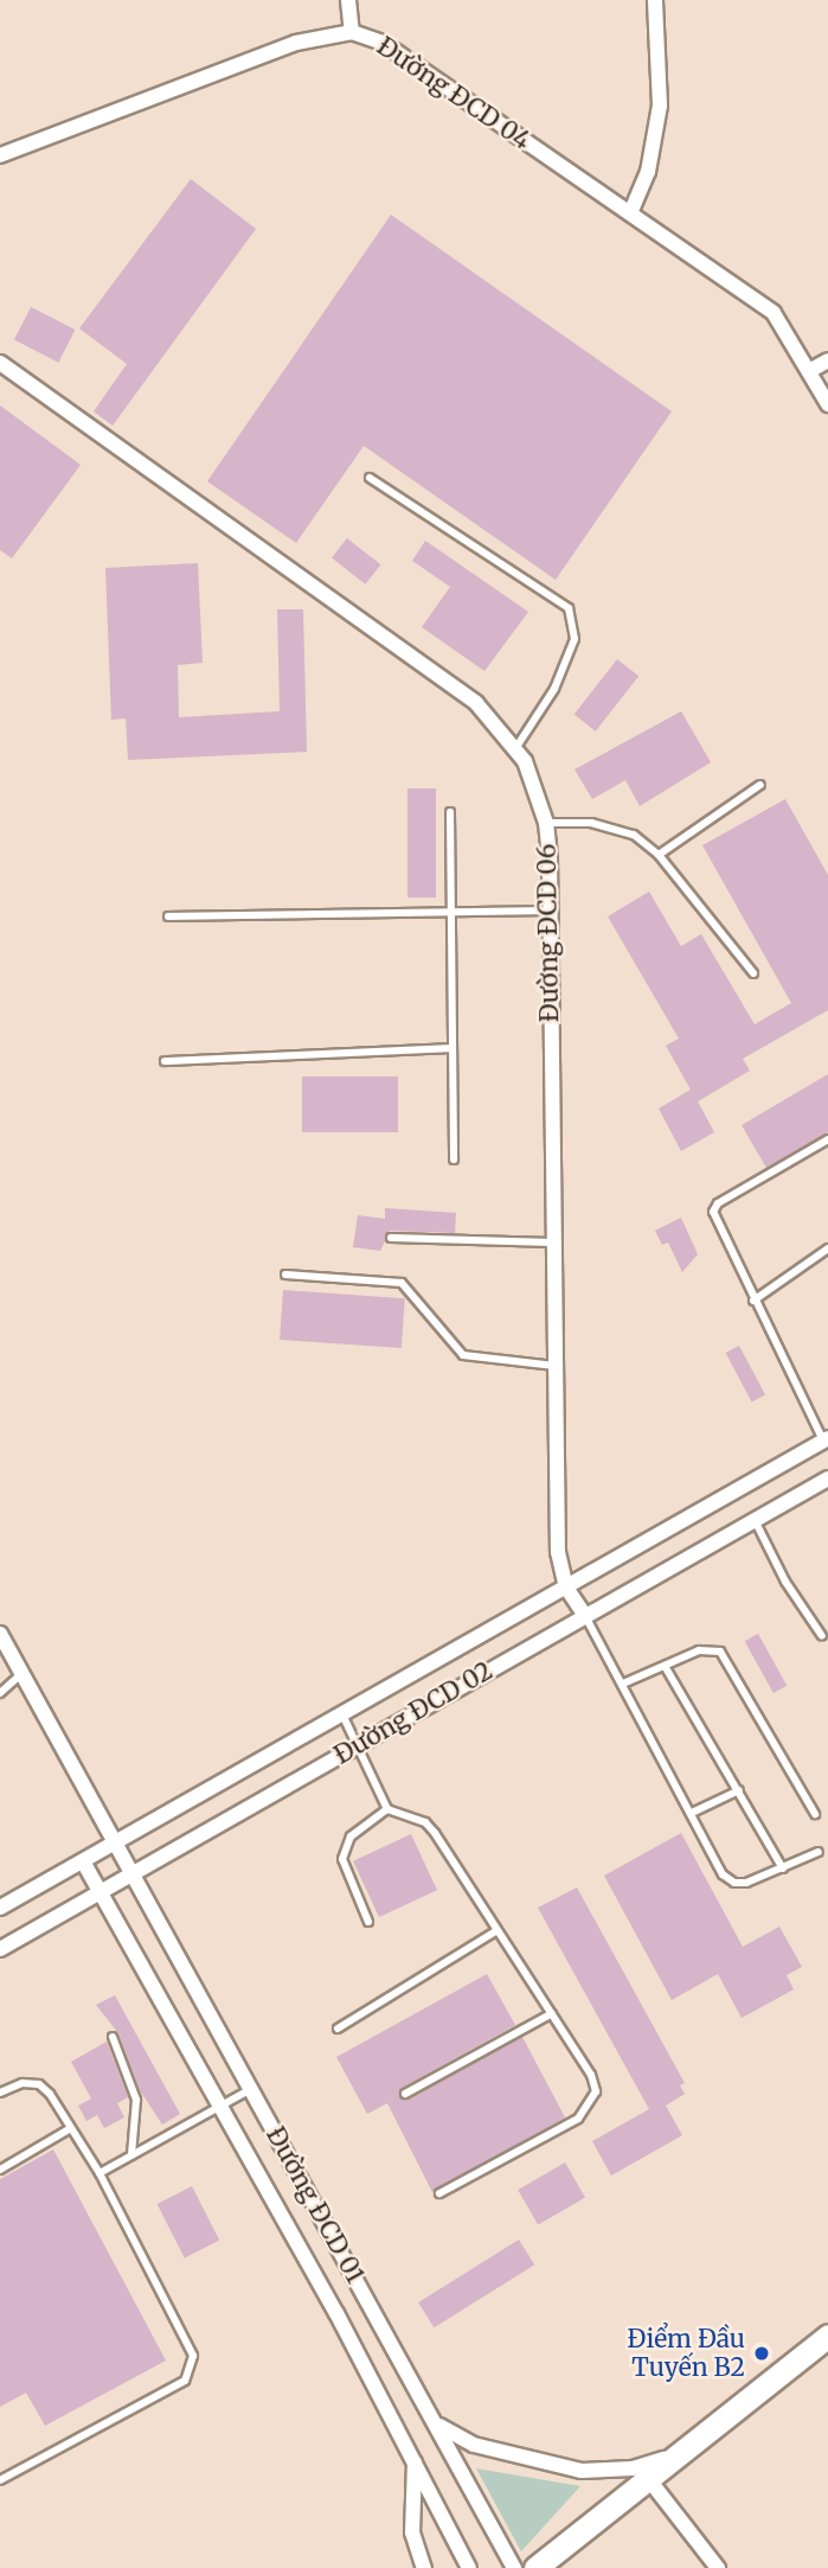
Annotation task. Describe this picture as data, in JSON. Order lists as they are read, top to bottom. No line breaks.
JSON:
{"streets":{"street":["Đường ĐCD 04","Đường ĐCD 06","Đường ĐCD 02","Đường ĐCD 01"]},"crossings":[["Đường ĐCD 06","Đường ĐCD 02"],["Đường ĐCD 02","Đường ĐCD 01"]],"places":["Điểm Đầu Tuyến B2"]}
